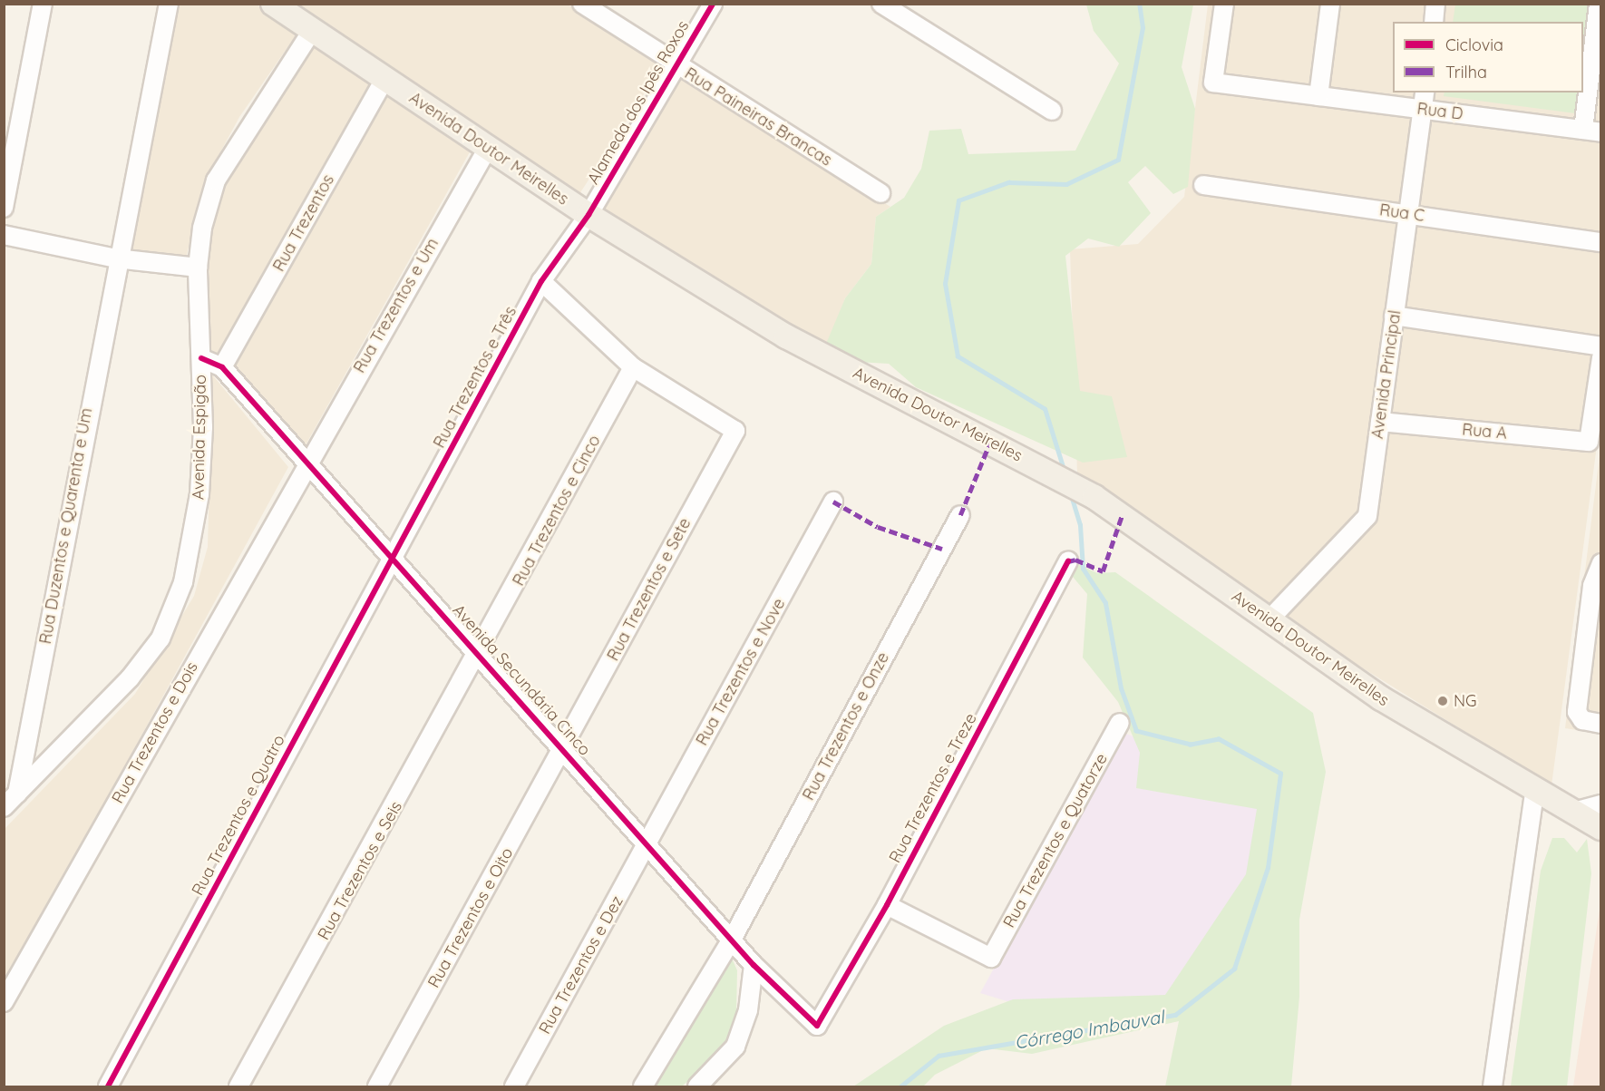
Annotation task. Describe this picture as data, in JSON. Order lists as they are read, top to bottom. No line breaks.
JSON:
{"streets":{"main road":["Avenida Doutor Meirelles"],"street":["Alameda dos Ipês Roxos","Rua D","Rua Paineiras Brancas","Rua C","Rua Trezentos","Rua Trezentos e Um","Avenida Principal","Rua Trezentos e Três","Rua A","Avenida Espigão","Rua Trezentos e Cinco","Rua Duzentos e Quarenta e Um","Rua Trezentos e Sete","Rua Trezentos e Nove","Avenida Secundária Cinco","Rua Trezentos e Onze","Rua Trezentos e Dois","Rua Trezentos e Treze","Rua Trezentos e Quatro","Rua Trezentos e Quatorze","Rua Trezentos e Seis","Rua Trezentos e Oito","Rua Trezentos e Dez"]},"crossings":[["Alameda dos Ipês Roxos","Rua Paineiras Brancas"],["Alameda dos Ipês Roxos","Avenida Doutor Meirelles"],["Alameda dos Ipês Roxos","Rua Trezentos e Três"],["Rua D","Avenida Principal"],["Avenida Doutor Meirelles","Rua Trezentos"],["Avenida Doutor Meirelles","Rua Trezentos e Um"],["Avenida Doutor Meirelles","Avenida Principal"],["Avenida Doutor Meirelles","Rua Trezentos e Três"],["Avenida Doutor Meirelles","Avenida Espigão"],["Rua C","Avenida Principal"],["Rua Trezentos","Avenida Secundária Cinco"],["Rua Trezentos e Um","Avenida Secundária Cinco"],["Rua Trezentos e Um","Rua Trezentos e Dois"],["Avenida Principal","Rua A"],["Rua Trezentos e Três","Avenida Secundária Cinco"],["Rua Trezentos e Três","Rua Trezentos e Quatro"],["Avenida Espigão","Rua Duzentos e Quarenta e Um"],["Avenida Espigão","Avenida Secundária Cinco"],["Rua Trezentos e Cinco","Rua Trezentos e Sete"],["Rua Trezentos e Cinco","Avenida Secundária Cinco"],["Rua Trezentos e Cinco","Rua Trezentos e Seis"],["Rua Trezentos e Sete","Avenida Secundária Cinco"],["Rua Trezentos e Sete","Rua Trezentos e Oito"],["Rua Trezentos e Nove","Avenida Secundária Cinco"],["Rua Trezentos e Nove","Rua Trezentos e Dez"],["Avenida Secundária Cinco","Rua Trezentos e Onze"],["Avenida Secundária Cinco","Rua Trezentos e Dois"],["Avenida Secundária Cinco","Rua Trezentos e Treze"],["Avenida Secundária Cinco","Rua Trezentos e Quatro"],["Avenida Secundária Cinco","Rua Trezentos e Seis"],["Avenida Secundária Cinco","Rua Trezentos e Oito"],["Avenida Secundária Cinco","Rua Trezentos e Dez"],["Rua Trezentos e Treze","Rua Trezentos e Quatorze"]],"water":["Córrego Imbauval"],"places":["NG"],"legend":["Ciclovia","Trilha"]}
